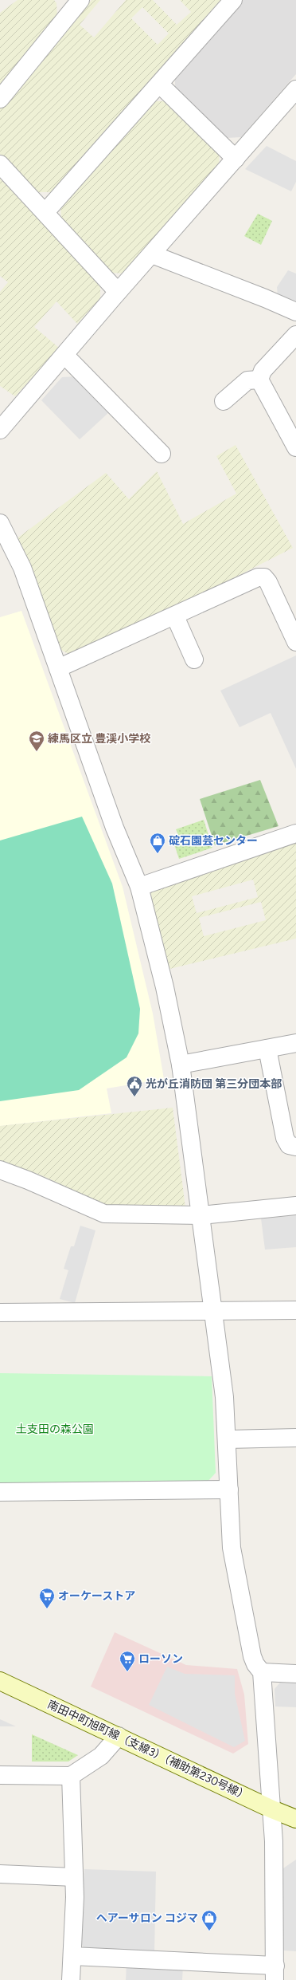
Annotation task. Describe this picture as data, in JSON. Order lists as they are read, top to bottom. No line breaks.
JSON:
{"streets":{"main road":["南田中町旭町線（支線3）（補助第230号線）"]},"parks":["土支田の森公園"],"places":{"school or university":["練馬区立 豊渓小学校"],"shop":["碇石園芸センター","ヘアーサロン コジマ"],"public building":["光が丘消防団 第三分団本部"],"supermarket":["オーケーストア","ローソン"]}}
